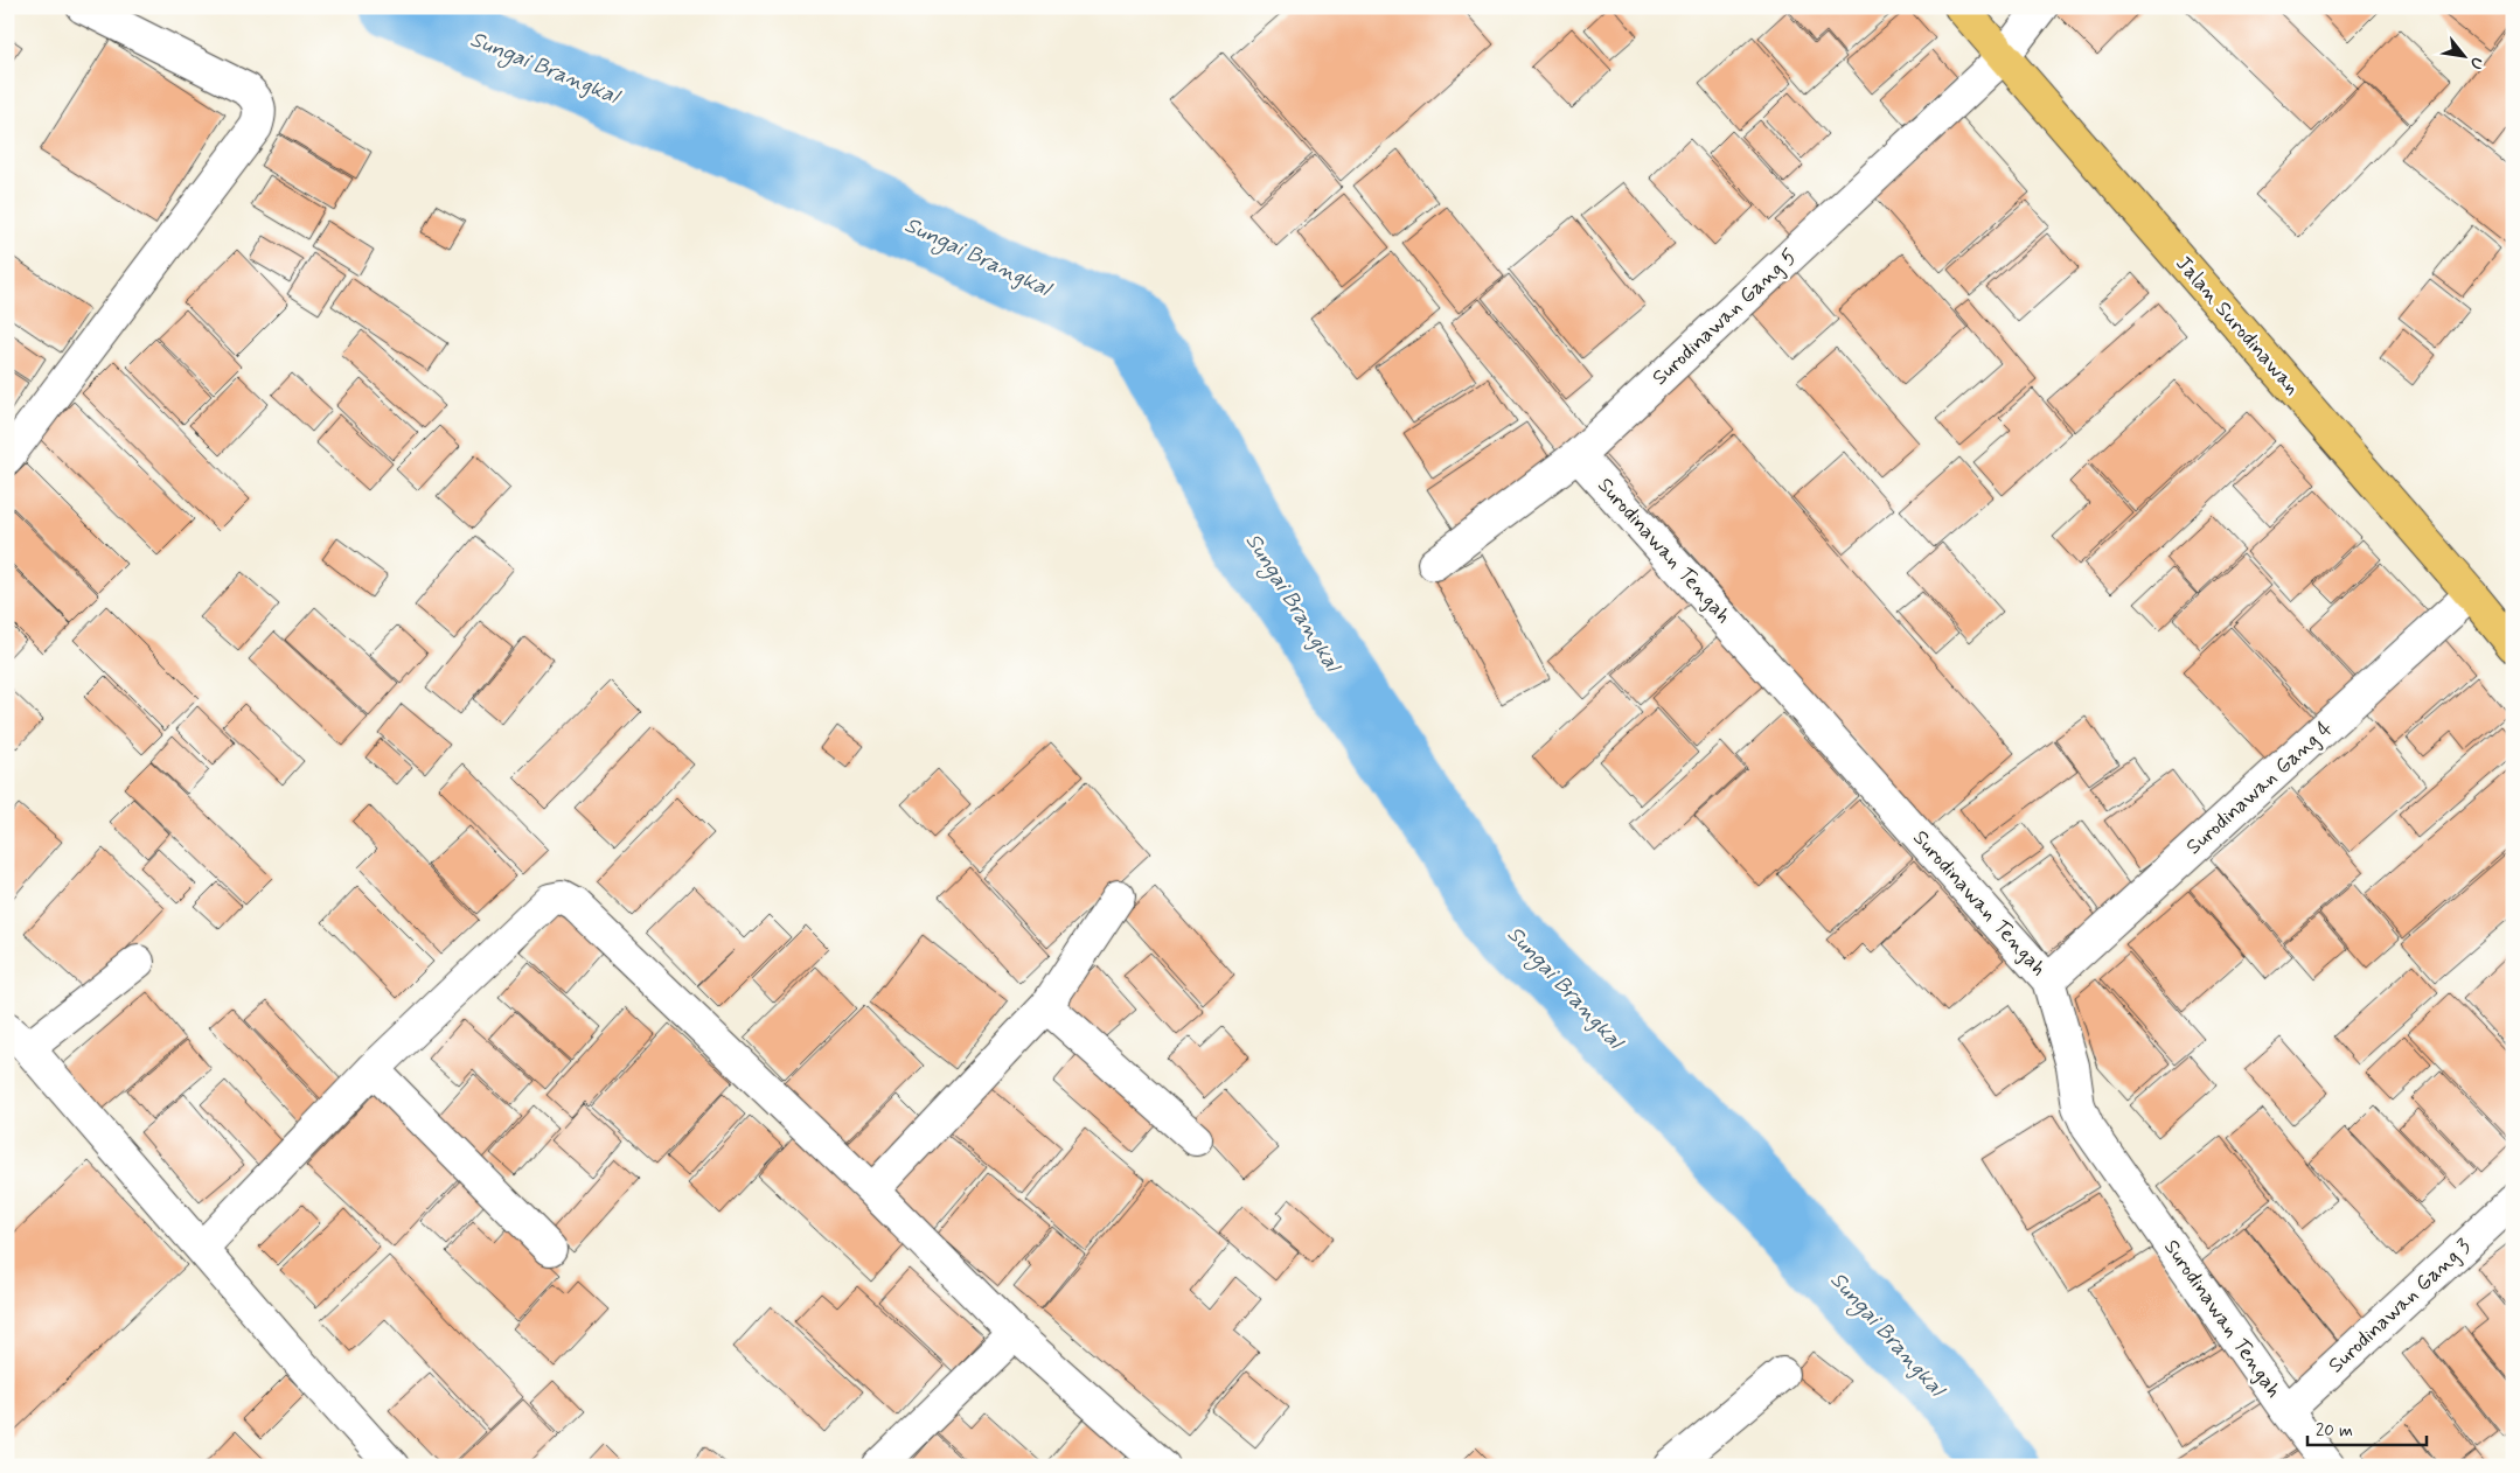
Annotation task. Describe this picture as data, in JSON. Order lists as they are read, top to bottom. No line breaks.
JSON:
{"streets":{"main road":["Jalan Surodinawan"],"street":["Surodinawan Gang 5","Surodinawan Tengah","Surodinawan Gang 4","Surodinawan Gang 3"]},"crossings":[["Surodinawan Gang 5","Jalan Surodinawan"],["Surodinawan Gang 5","Surodinawan Tengah"],["Jalan Surodinawan","Surodinawan Gang 4"],["Surodinawan Tengah","Surodinawan Gang 4"],["Surodinawan Tengah","Surodinawan Gang 3"]],"water":["Sungai Brangkal"],"scale_bar":"20 m","north":"bottom right"}
